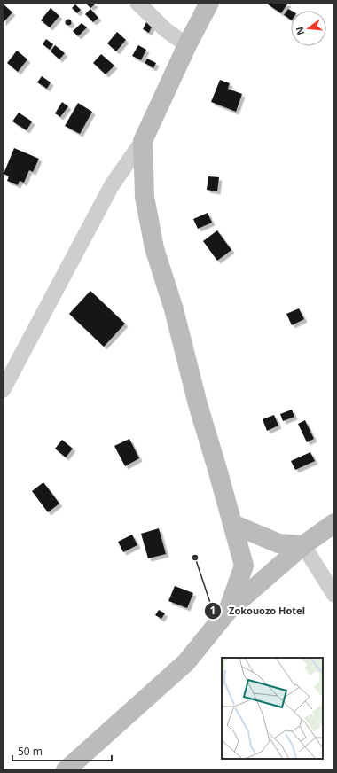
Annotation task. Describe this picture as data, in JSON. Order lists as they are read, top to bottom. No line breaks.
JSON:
{"places":["Zokouozo Hotel"],"scale_bar":"50 m","north":"left"}
